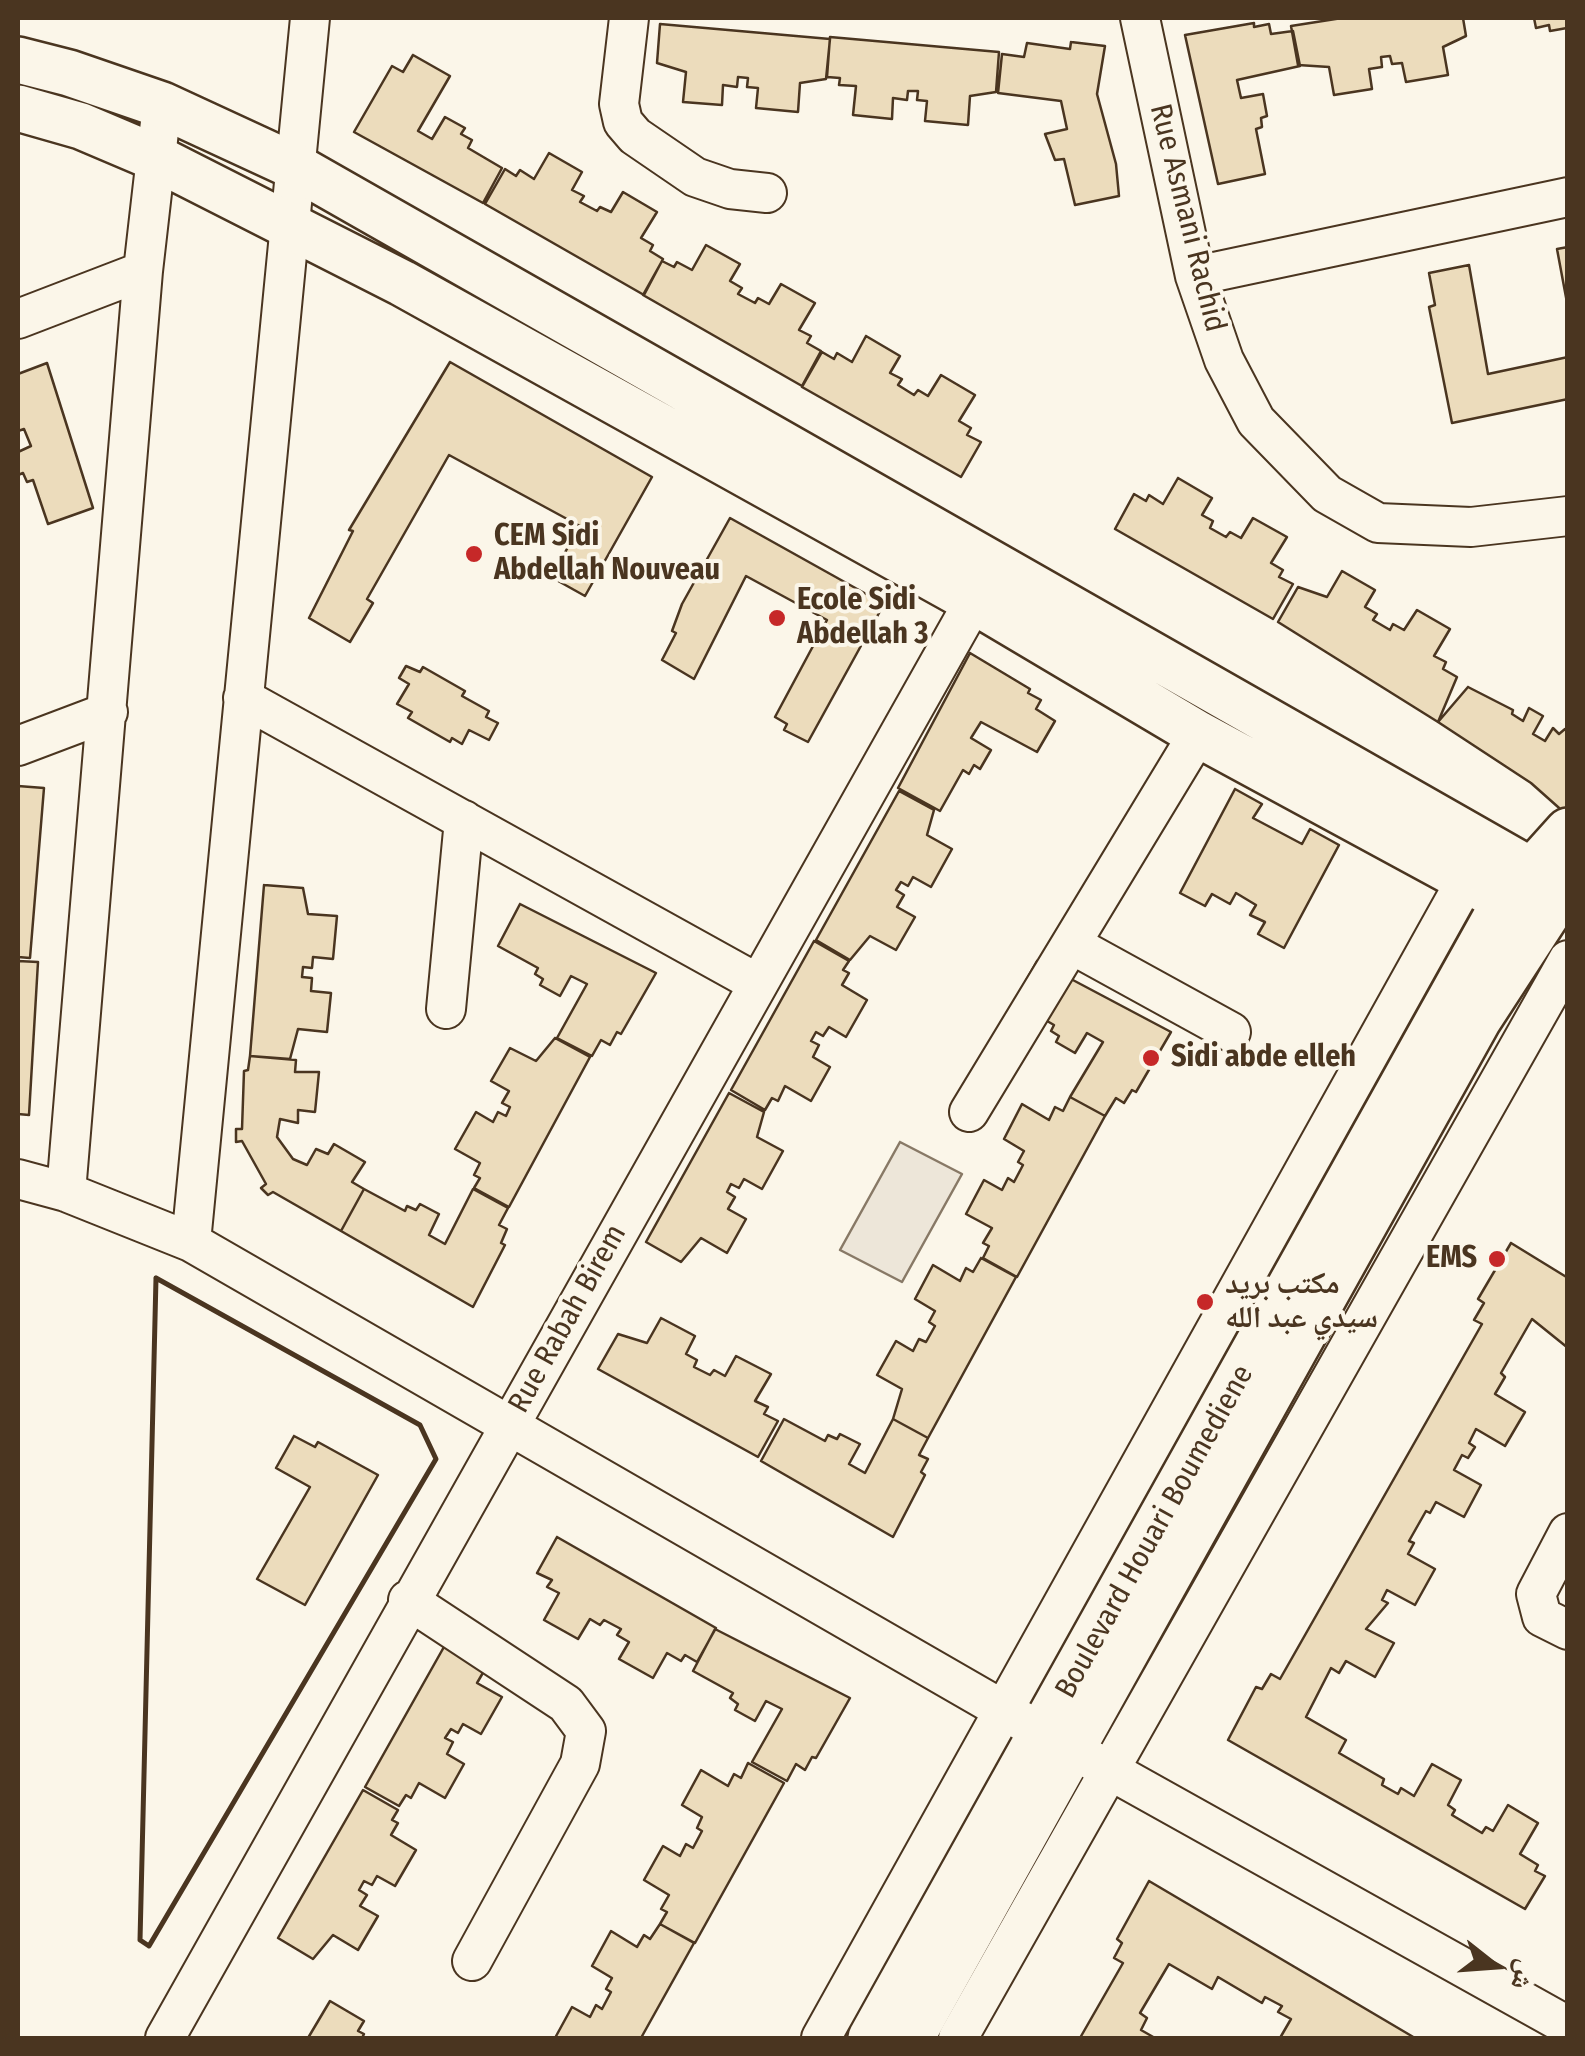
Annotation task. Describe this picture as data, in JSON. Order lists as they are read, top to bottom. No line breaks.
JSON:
{"streets":{"main road":["Boulevard Houari Boumediene"],"street":["Rue Asmani Rachid","Rue Rabah Birem"]},"places":["CEM Sidi Abdellah Nouveau","Ecole Sidi Abdellah 3","Sidi abde elleh","EMS","مكتب بريد سيدي عبد الله"],"north":"right"}
